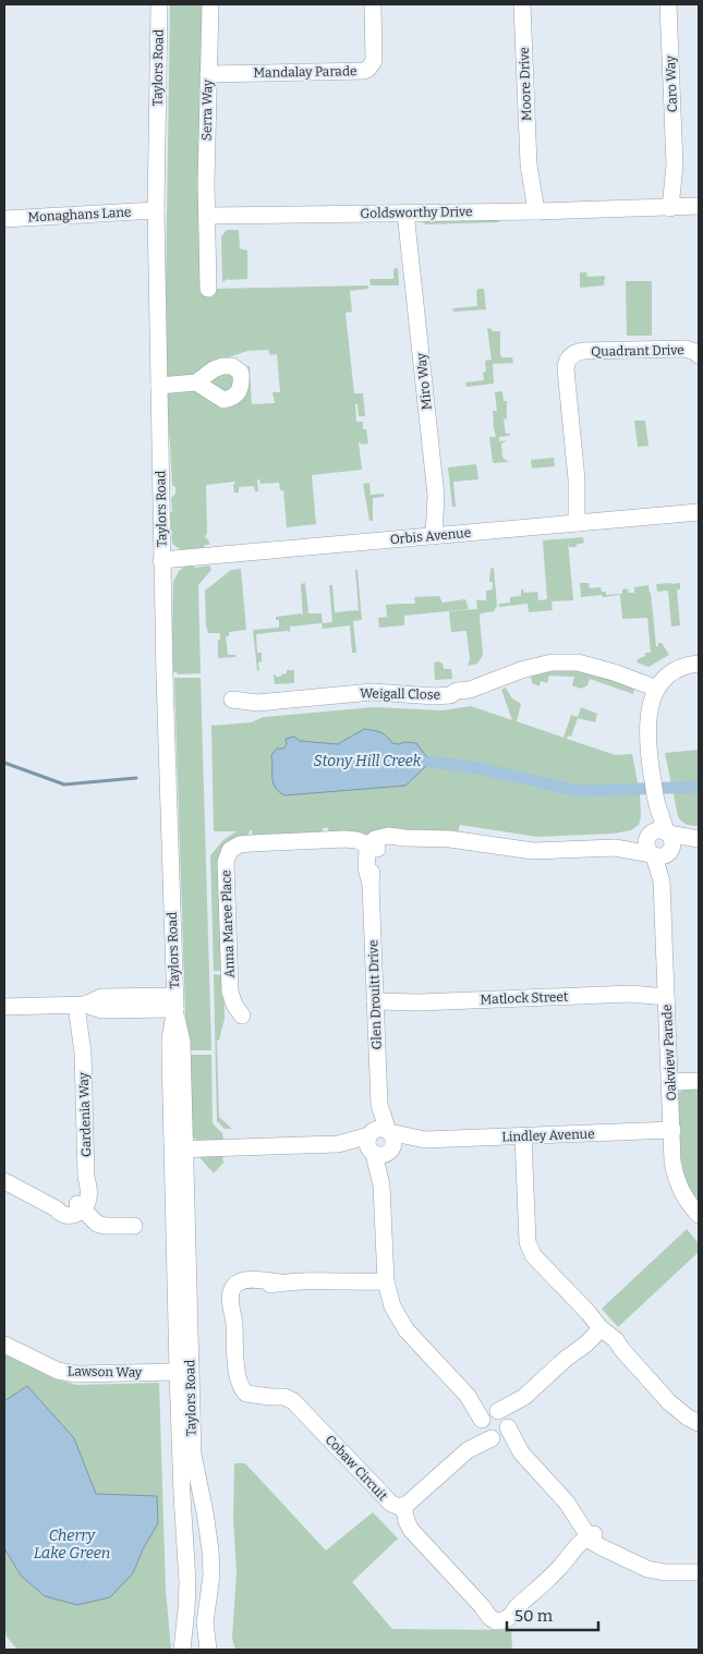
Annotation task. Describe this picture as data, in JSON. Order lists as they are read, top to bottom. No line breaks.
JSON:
{"streets":{"street":["Taylors Road","Mandalay Parade","Moore Drive","Caro Way","Serra Way","Goldsworthy Drive","Monaghans Lane","Quadrant Drive","Miro Way","Orbis Avenue","Weigall Close","Anna Maree Place","Glen Drouitt Drive","Matlock Street","Oakview Parade","Gardenia Way","Lindley Avenue","Lawson Way","Cobaw Circuit"]},"crossings":[["Taylors Road","Monaghans Lane"],["Taylors Road","Orbis Avenue"],["Taylors Road","Lindley Avenue"],["Taylors Road","Lawson Way"],["Mandalay Parade","Serra Way"],["Moore Drive","Goldsworthy Drive"],["Caro Way","Goldsworthy Drive"],["Serra Way","Goldsworthy Drive"],["Goldsworthy Drive","Miro Way"],["Quadrant Drive","Orbis Avenue"],["Miro Way","Orbis Avenue"],["Weigall Close","Oakview Parade"],["Anna Maree Place","Glen Drouitt Drive"],["Glen Drouitt Drive","Matlock Street"],["Glen Drouitt Drive","Lindley Avenue"],["Matlock Street","Oakview Parade"],["Oakview Parade","Lindley Avenue"]],"water":["Stony Hill Creek","Cherry Lake Green"],"scale_bar":"50 m"}
